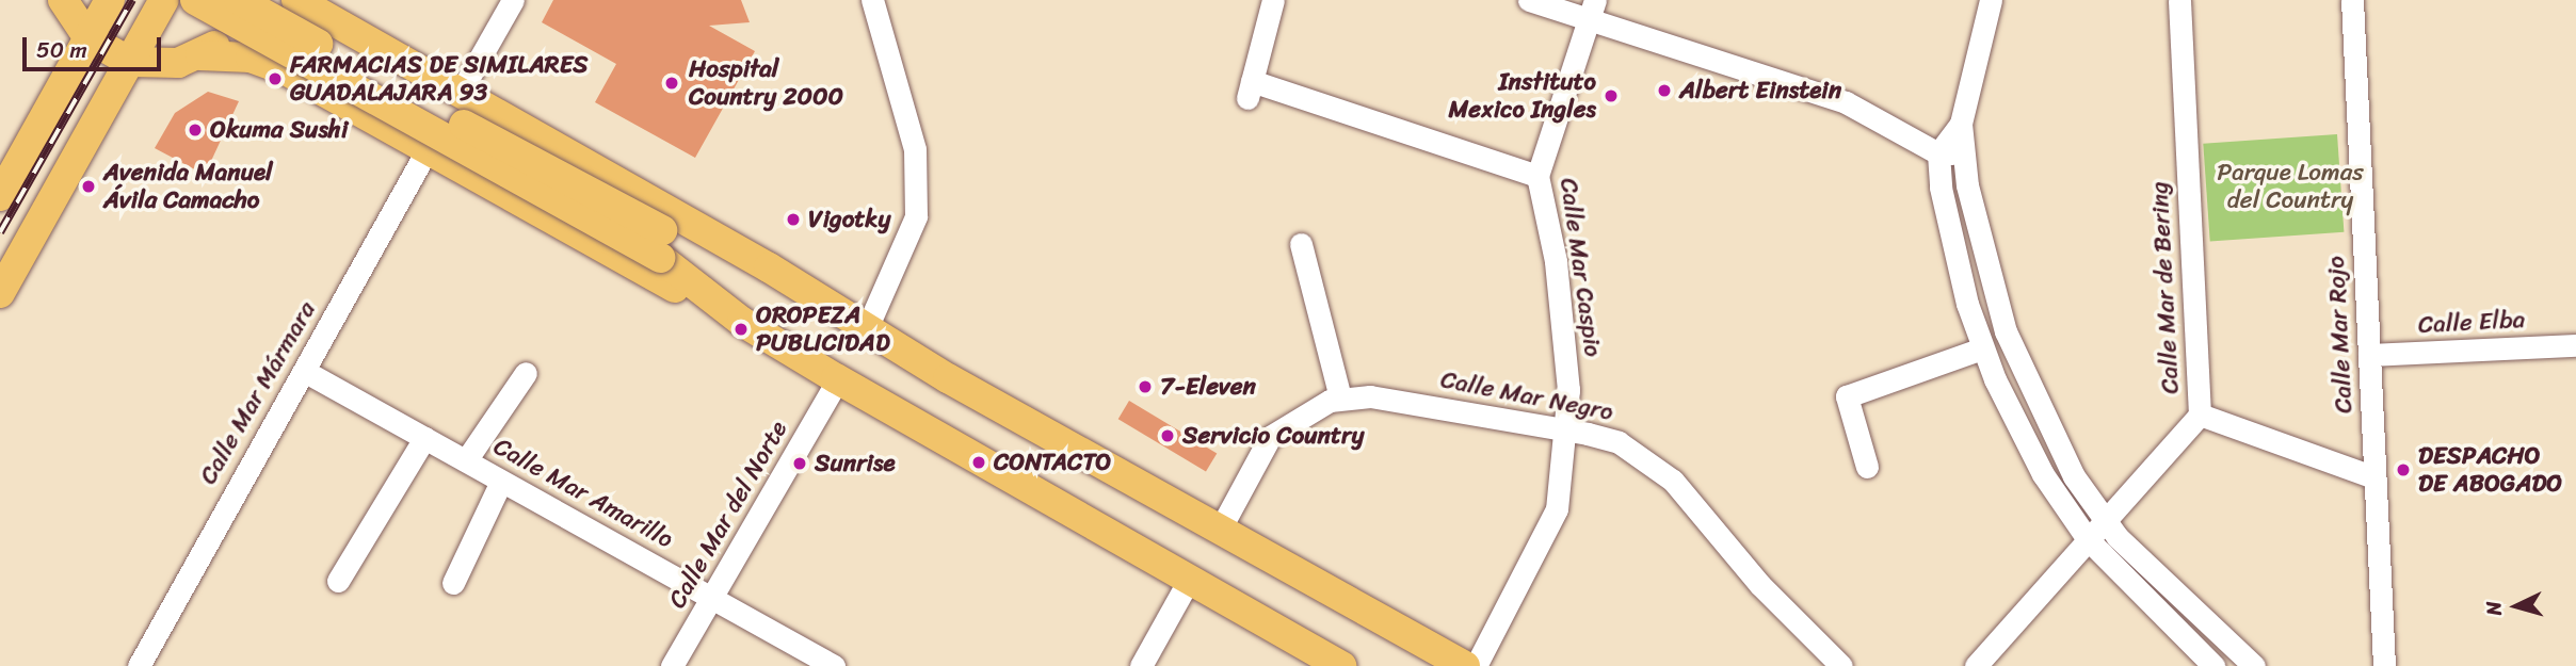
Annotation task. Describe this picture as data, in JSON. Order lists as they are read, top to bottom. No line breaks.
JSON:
{"streets":{"street":["Calle Mar Caspio","Calle Mar de Bering","Calle Elba","Calle Mar Rojo","Calle Mar Mármara","Calle Mar Negro","Calle Mar Amarillo","Calle Mar del Norte"]},"crossings":[["Calle Mar Caspio","Calle Mar Negro"],["Calle Elba","Calle Mar Rojo"],["Calle Mar Mármara","Calle Mar Amarillo"],["Calle Mar Amarillo","Calle Mar del Norte"]],"parks":["Parque Lomas del Country"],"places":["FARMACIAS DE SIMILARES GUADALAJARA 93","Hospital Country 2000","Albert Einstein","Instituto Mexico Ingles","Okuma Sushi","Avenida Manuel Ávila Camacho","Vigotky","OROPEZA PUBLICIDAD","7-Eleven","Servicio Country","CONTACTO","Sunrise","DESPACHO DE ABOGADO"],"scale_bar":"50 m","north":"left"}
